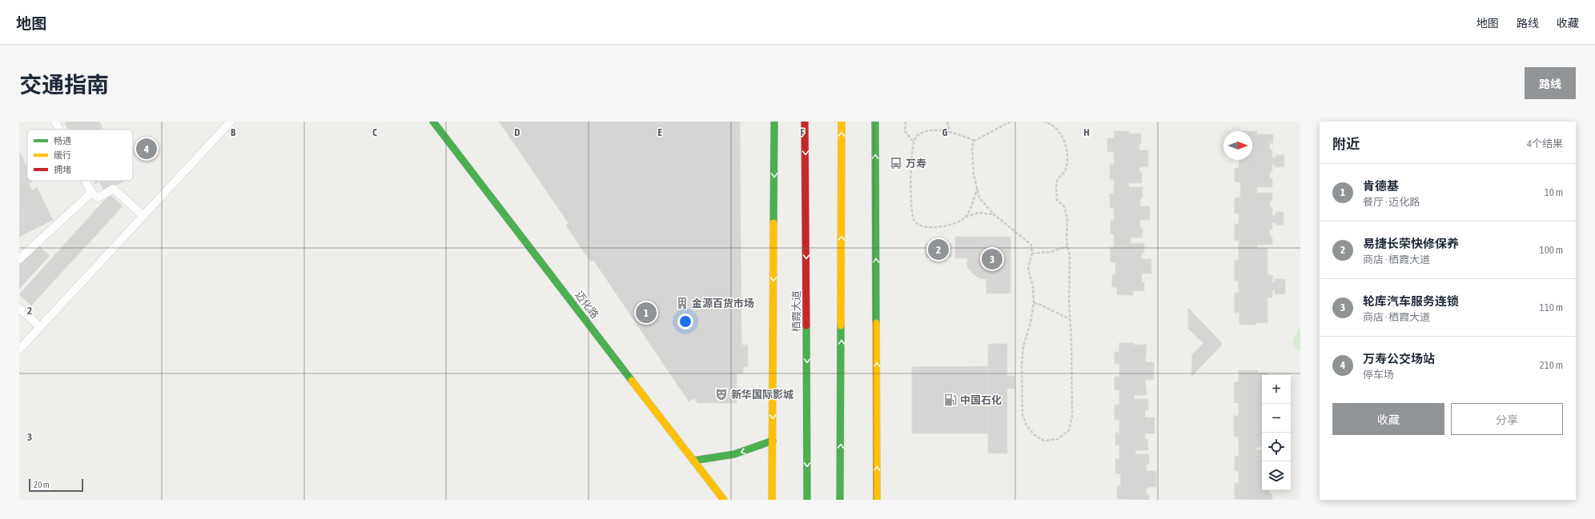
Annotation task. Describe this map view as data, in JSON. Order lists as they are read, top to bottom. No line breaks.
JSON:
{"streets":{"main road":["迈化路","栖霞大道"]},"places":{"bus stop":["万寿"],"building":["金源百货市场"],"theatre":["新华国际影城"],"fuel station":["中国石化"]},"legend":["畅通","缓行","拥堵"],"scale_bar":"20 m","north":"right","page":{"header":"地图","nav":["地图","路线","收藏"],"title":"交通指南","buttons":["路线",["收藏","分享"]],"heading":["附近","4个结果"],"pins":["4","2","3","1"],"list":[{"mark":"1","name":"肯德基","note":"餐厅 · 迈化路","value":"10 m"},{"mark":"2","name":"易捷长荣快修保养","note":"商店 · 栖霞大道","value":"100 m"},{"mark":"3","name":"轮库汽车服务连锁","note":"商店 · 栖霞大道","value":"110 m"},{"mark":"4","name":"万寿公交场站","note":"停车场","value":"210 m"}],"map_buttons":["+","−"],"scale":"20 m"},"grid":{"columns":["B","C","D","E","F","G","H"],"rows":["2","3"]}}
